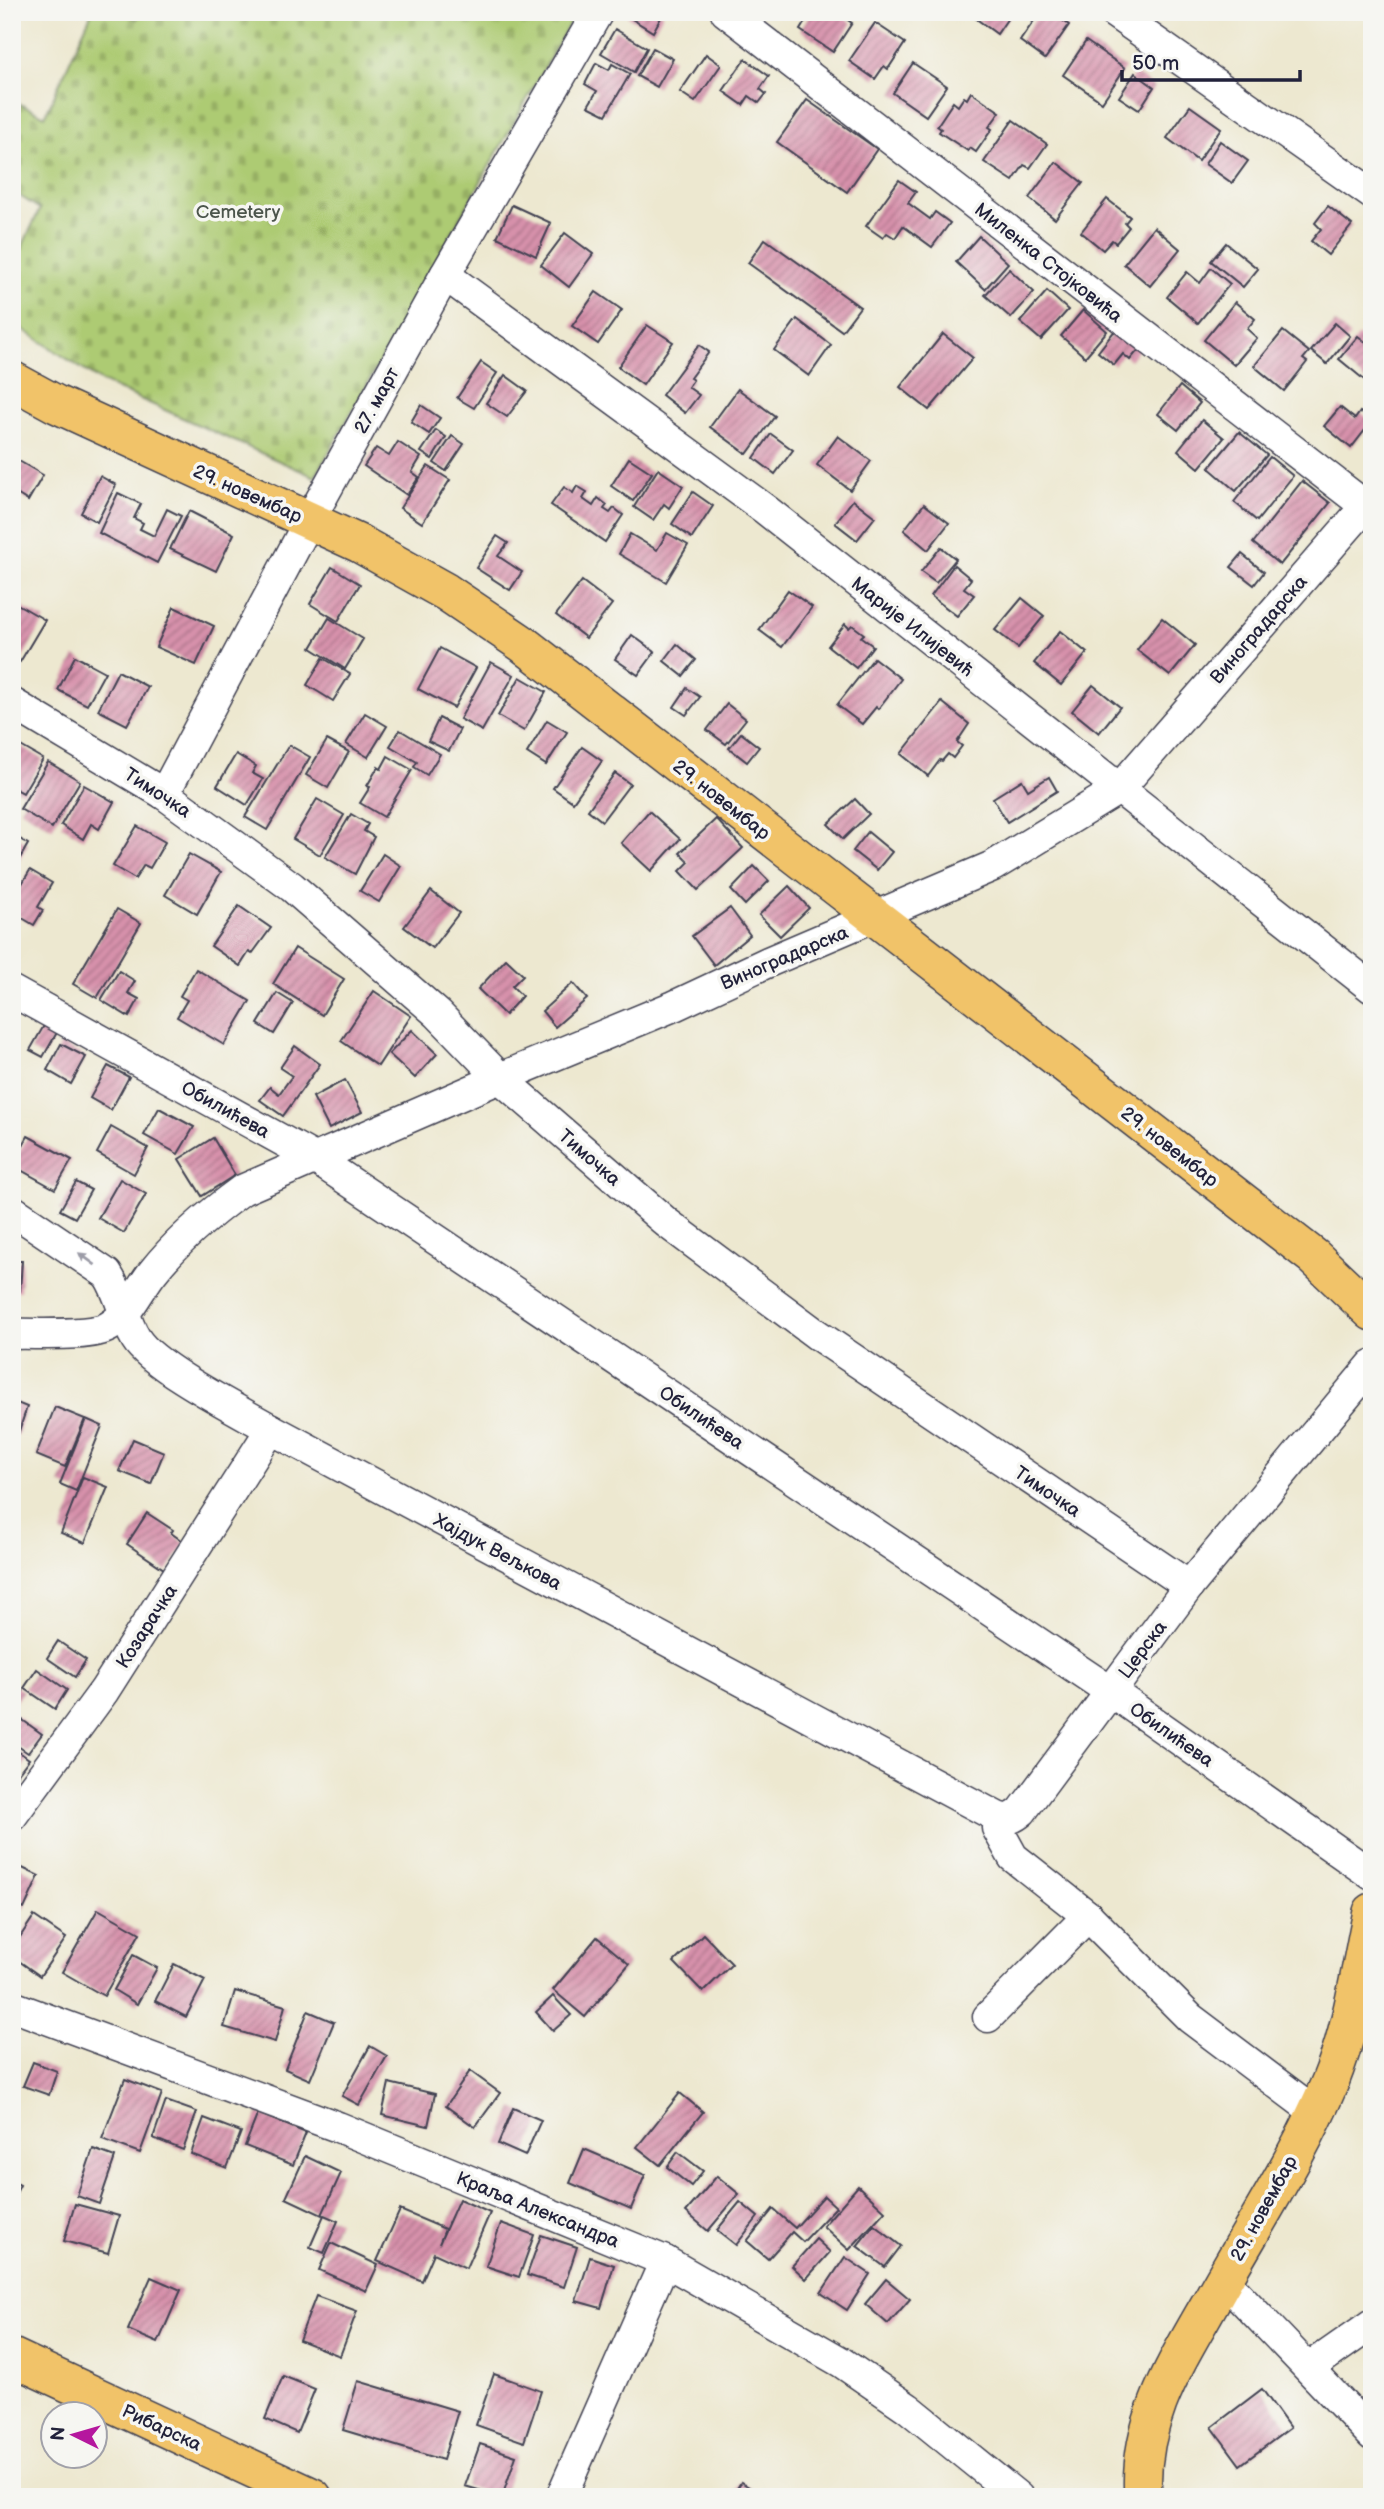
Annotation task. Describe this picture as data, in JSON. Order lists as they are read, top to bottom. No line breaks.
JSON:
{"streets":{"main road":["29. новембар","Рибарска"],"street":["Миленка Стојковића","27. март","Марије Илијевић","Виноградарска","Тимочка","Обилићева","Хајдук Вељкова","Козарачка","Церска","Краља Александра"]},"crossings":[["Миленка Стојковића","Виноградарска"],["27. март","29. новембар"],["27. март","Марије Илијевић"],["27. март","Тимочка"],["29. новембар","Виноградарска"],["Марије Илијевић","Виноградарска"],["Виноградарска","Тимочка"],["Виноградарска","Обилићева"],["Виноградарска","Хајдук Вељкова"],["Тимочка","Церска"],["Обилићева","Церска"],["Хајдук Вељкова","Козарачка"],["Хајдук Вељкова","Церска"]],"parks":["Cemetery"],"scale_bar":"50 m","north":"left"}
